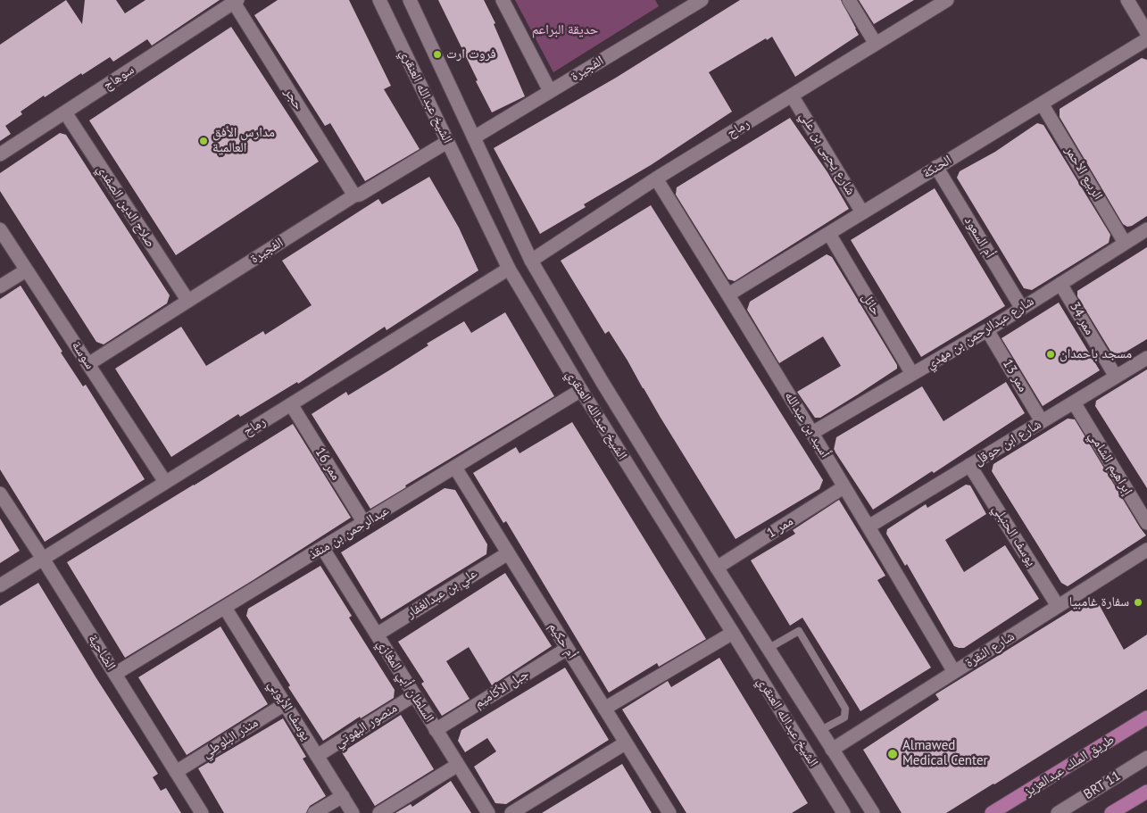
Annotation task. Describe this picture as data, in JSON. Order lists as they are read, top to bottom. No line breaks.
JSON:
{"streets":{"main road":["طريق الملك عبدالعزيز"],"street":["الفجيرة","سوهاج","الشيخ عبدالله العنقري","حجر","رماح","شارع يحيى بن علي","الحنكة","الربيع الأحمر","صلاح الدين الصفدي","أم السعود","حائل","ممر 34","شارع عبدالرحمن بن مهدي","سوسة","ممر 13","أسيد بن عبدالله","شارع ابن حوقل","إبراهيم الشامي","ممر 16","ممر 1","عبدالرحمن بن منقذ","يوسف الحنبلي","علي بن عبدالغفار","أم حكيم","شارع النقرة","الضاحية","السلطان أبي المغازي","جبل الأكاميم","يوسف الأيوبي","منصور البهوتي","منذر البلوطي","BRT 11"]},"crossings":[["الفجيرة","الشيخ عبدالله العنقري"],["الفجيرة","حجر"],["الفجيرة","صلاح الدين الصفدي"],["الفجيرة","سوسة"],["سوهاج","حجر"],["سوهاج","صلاح الدين الصفدي"],["الشيخ عبدالله العنقري","رماح"],["الشيخ عبدالله العنقري","ممر 1"],["الشيخ عبدالله العنقري","عبدالرحمن بن منقذ"],["الشيخ عبدالله العنقري","شارع النقرة"],["رماح","شارع يحيى بن علي"],["رماح","سوسة"],["رماح","أسيد بن عبدالله"],["رماح","ممر 16"],["رماح","الضاحية"],["شارع يحيى بن علي","الحنكة"],["الحنكة","الربيع الأحمر"],["الحنكة","أم السعود"],["الحنكة","حائل"],["الحنكة","أسيد بن عبدالله"],["الربيع الأحمر","شارع عبدالرحمن بن مهدي"],["أم السعود","شارع عبدالرحمن بن مهدي"],["حائل","شارع عبدالرحمن بن مهدي"],["ممر 34","شارع عبدالرحمن بن مهدي"],["ممر 34","شارع ابن حوقل"],["شارع عبدالرحمن بن مهدي","ممر 13"],["شارع عبدالرحمن بن مهدي","أسيد بن عبدالله"],["ممر 13","شارع ابن حوقل"],["أسيد بن عبدالله","شارع ابن حوقل"],["أسيد بن عبدالله","ممر 1"],["أسيد بن عبدالله","شارع النقرة"],["شارع ابن حوقل","إبراهيم الشامي"],["شارع ابن حوقل","يوسف الحنبلي"],["ممر 16","عبدالرحمن بن منقذ"],["عبدالرحمن بن منقذ","أم حكيم"],["عبدالرحمن بن منقذ","الضاحية"],["عبدالرحمن بن منقذ","السلطان أبي المغازي"],["عبدالرحمن بن منقذ","يوسف الأيوبي"],["يوسف الحنبلي","شارع النقرة"],["علي بن عبدالغفار","أم حكيم"],["علي بن عبدالغفار","السلطان أبي المغازي"],["أم حكيم","جبل الأكاميم"],["الضاحية","منذر البلوطي"],["السلطان أبي المغازي","جبل الأكاميم"],["السلطان أبي المغازي","منصور البهوتي"],["يوسف الأيوبي","منصور البهوتي"],["يوسف الأيوبي","منذر البلوطي"]],"parks":["حديقة البراعم"],"places":["فروت ارت","مدارس الأفق العالمية","مسجد باحمدان","سفارة غامبيا","Almawed Medical Center"]}
